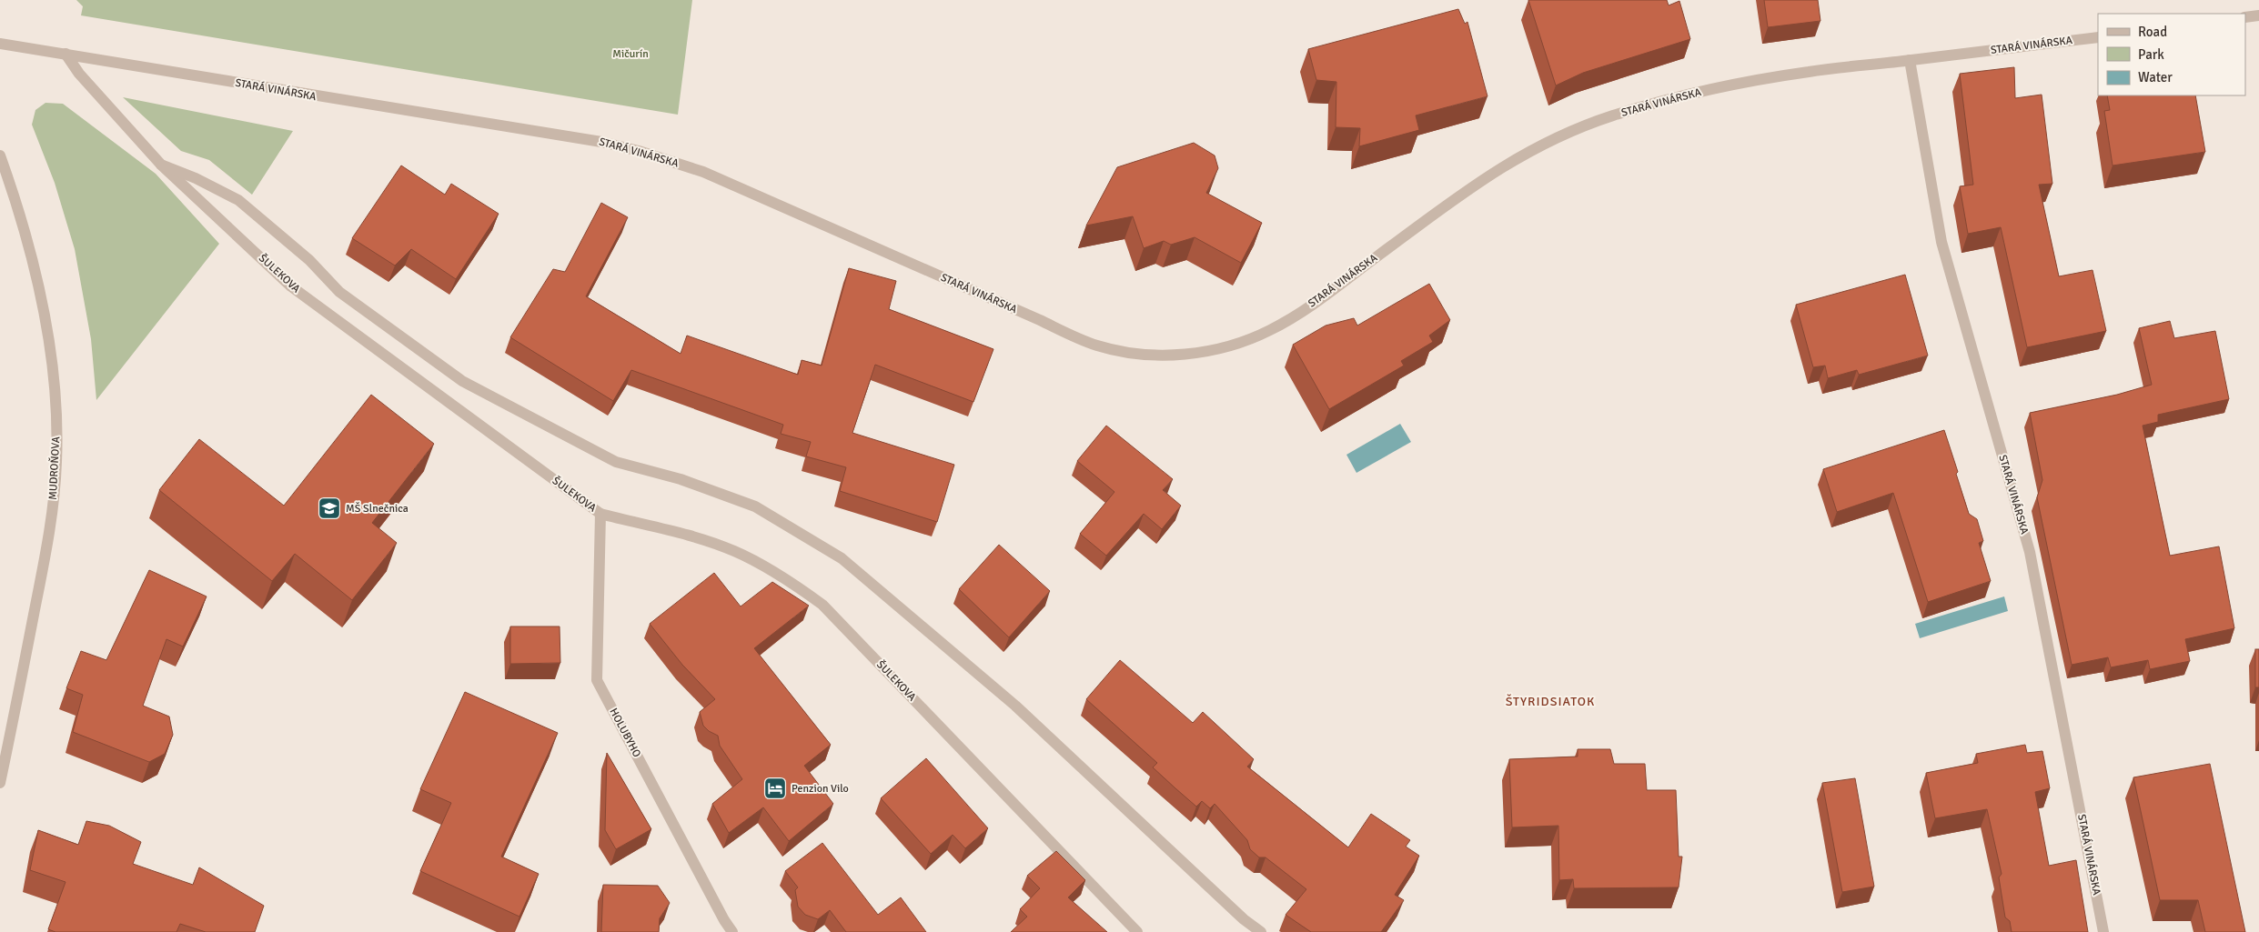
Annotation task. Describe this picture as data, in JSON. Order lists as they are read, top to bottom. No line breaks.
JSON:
{"streets":{"street":["STARÁ VINÁRSKA","ŠULEKOVA","MUDROŇOVA","HOLUBYHO"]},"crossings":[["STARÁ VINÁRSKA","ŠULEKOVA"],["ŠULEKOVA","HOLUBYHO"]],"districts":["ŠTYRIDSIATOK"],"parks":["Mičurín"],"places":{"school or university":["MŠ Slnečnica"],"hotel":["Penzion Vilo"]},"legend":["Road","Park","Water"]}
